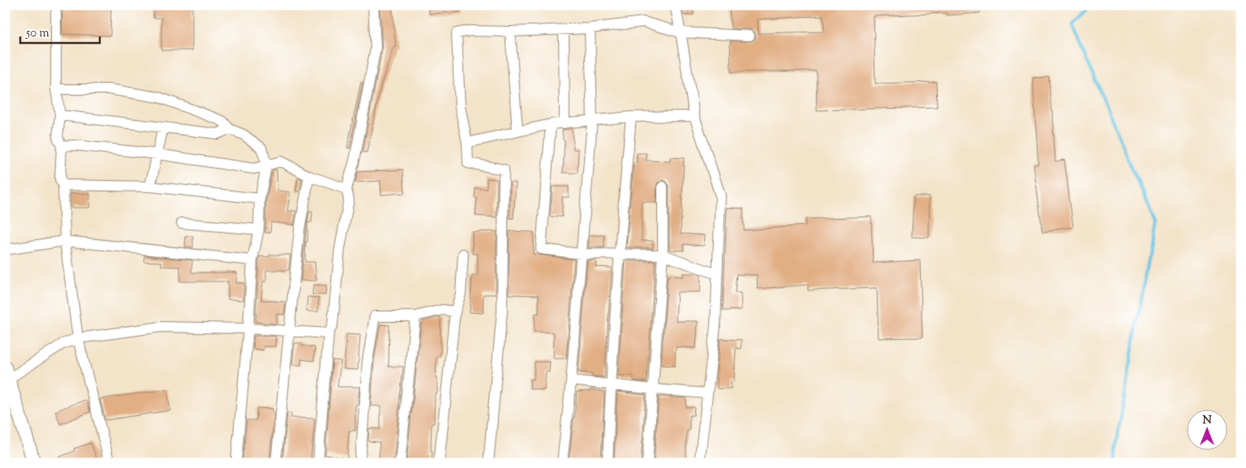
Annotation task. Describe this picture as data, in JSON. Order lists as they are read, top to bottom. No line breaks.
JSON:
{"scale_bar":"50 m","north":"top"}
